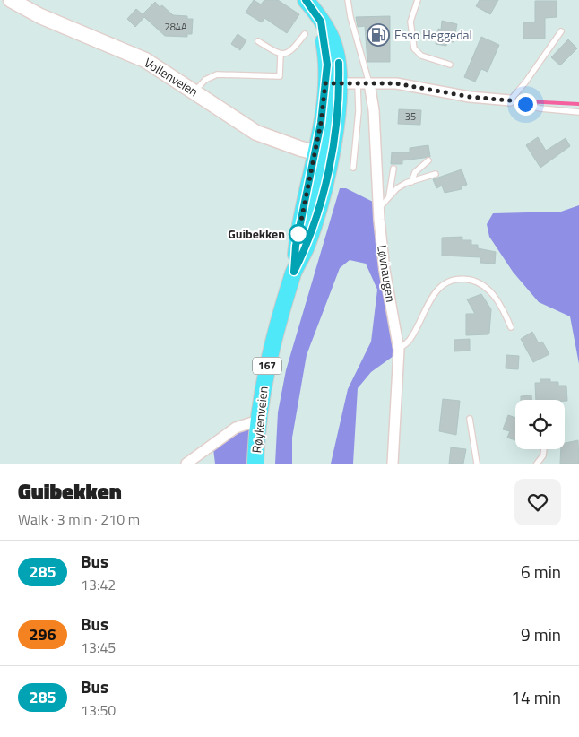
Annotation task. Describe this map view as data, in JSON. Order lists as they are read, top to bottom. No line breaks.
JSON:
{"streets":{"main road":["Vollenveien","167","Røykenveien"],"street":["Løvhaugen"]},"crossings":[["Vollenveien","Røykenveien"]],"places":{"fuel station":["Esso Heggedal"],"other":["Guibekken"]},"lines":["bus line 285"],"house_numbers":["284A","35"],"page":{"heading":["Guibekken","Walk · 3 min · 210 m"],"list":[{"mark":"285","name":"Bus","note":"13:42","value":"6 min"},{"mark":"296","name":"Bus","note":"13:45","value":"9 min"},{"mark":"285","name":"Bus","note":"13:50","value":"14 min"}]}}
